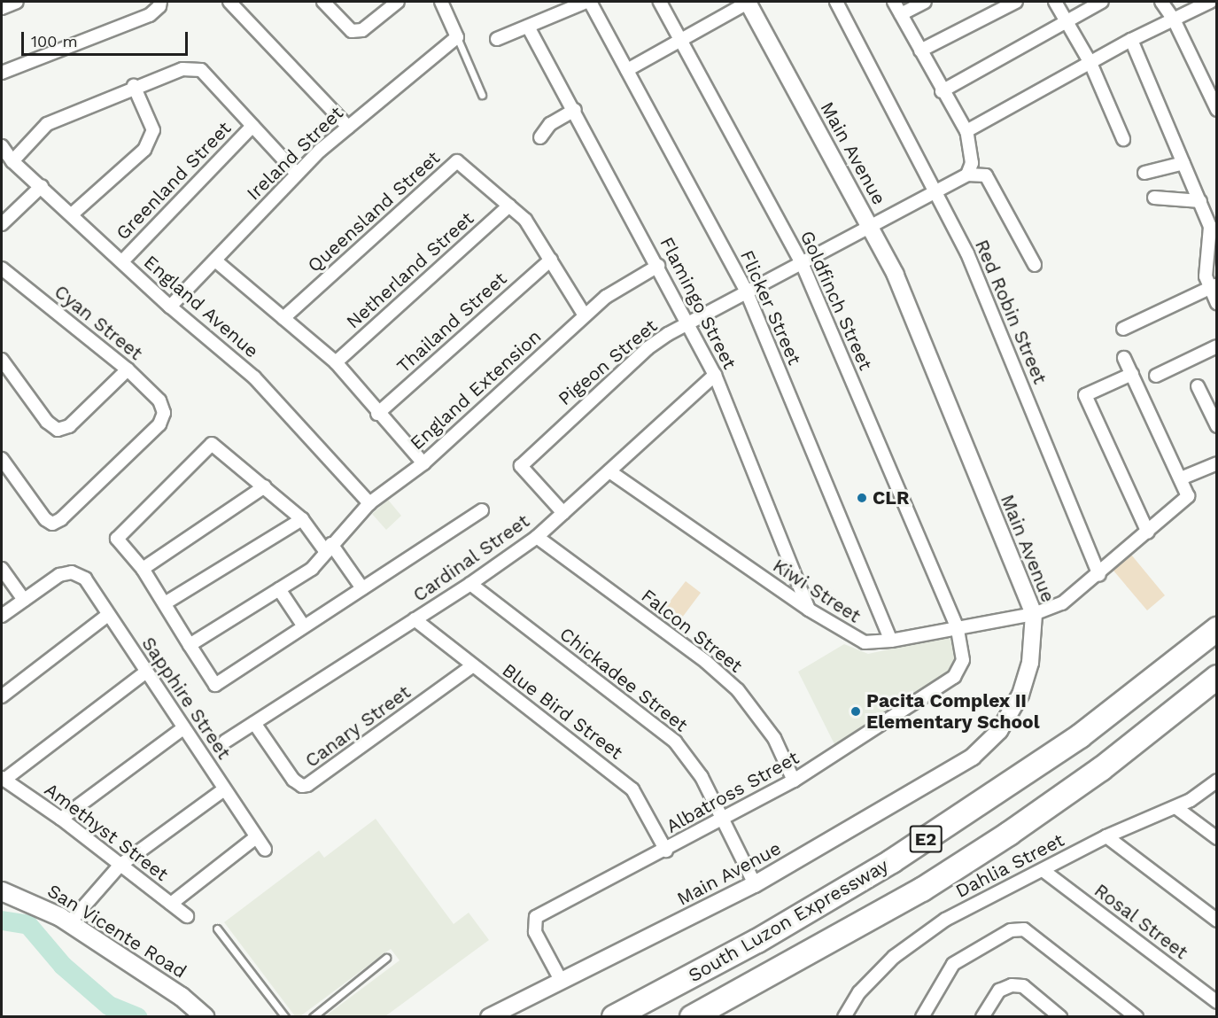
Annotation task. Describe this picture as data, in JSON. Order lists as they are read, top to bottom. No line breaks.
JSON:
{"streets":{"highway":["E2","South Luzon Expressway"],"main road":["San Vicente Road"],"street":["Ireland Street","Main Avenue","Greenland Street","Queensland Street","Netherland Street","Goldfinch Street","Flamingo Street","England Avenue","Flicker Street","Red Robin Street","Cyan Street","Thailand Street","Pigeon Street","England Extension","Cardinal Street","Kiwi Street","Falcon Street","Chickadee Street","Sapphire Street","Blue Bird Street","Canary Street","Albatross Street","Amethyst Street","Dahlia Street","Rosal Street"]},"crossings":[["Ireland Street","England Avenue"],["Main Avenue","Pigeon Street"],["Main Avenue","Kiwi Street"],["Main Avenue","Chickadee Street"],["Main Avenue","Albatross Street"],["Greenland Street","England Avenue"],["Queensland Street","Netherland Street"],["Queensland Street","Thailand Street"],["Queensland Street","England Extension"],["Goldfinch Street","Pigeon Street"],["Goldfinch Street","Kiwi Street"],["Goldfinch Street","Albatross Street"],["Flamingo Street","Pigeon Street"],["Flamingo Street","England Extension"],["Flamingo Street","Cardinal Street"],["Flamingo Street","Kiwi Street"],["England Avenue","England Extension"],["Flicker Street","Pigeon Street"],["Flicker Street","Kiwi Street"],["Red Robin Street","Pigeon Street"],["Pigeon Street","Cardinal Street"],["Cardinal Street","Kiwi Street"],["Cardinal Street","Falcon Street"],["Cardinal Street","Chickadee Street"],["Cardinal Street","Blue Bird Street"],["Cardinal Street","Canary Street"],["Kiwi Street","Albatross Street"],["Falcon Street","Albatross Street"],["Chickadee Street","Albatross Street"],["Blue Bird Street","Canary Street"],["Blue Bird Street","Albatross Street"],["Dahlia Street","Rosal Street"]],"places":["CLR","Pacita Complex II Elementary School"],"scale_bar":"100 m"}
